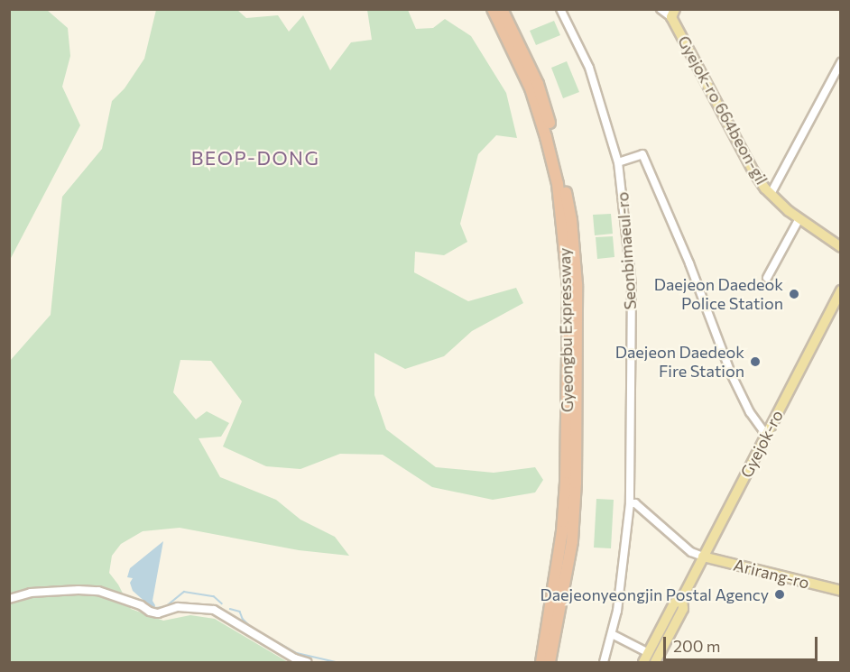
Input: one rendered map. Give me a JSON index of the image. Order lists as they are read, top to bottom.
{
  "streets": {
    "highway": ["Gyeongbu Expressway"],
    "main road": ["Gyejok-ro 664beon-gil", "Gyejok-ro", "Arirang-ro"],
    "street": ["Seonbimaeul-ro"]
  },
  "crossings": [
    ["Gyejok-ro", "Arirang-ro"]
  ],
  "districts": ["BEOP-DONG"],
  "places": ["Daejeon Daedeok Police Station", "Daejeon Daedeok Fire Station", "Daejeonyeongjin Postal Agency"],
  "scale_bar": "200 m"
}
